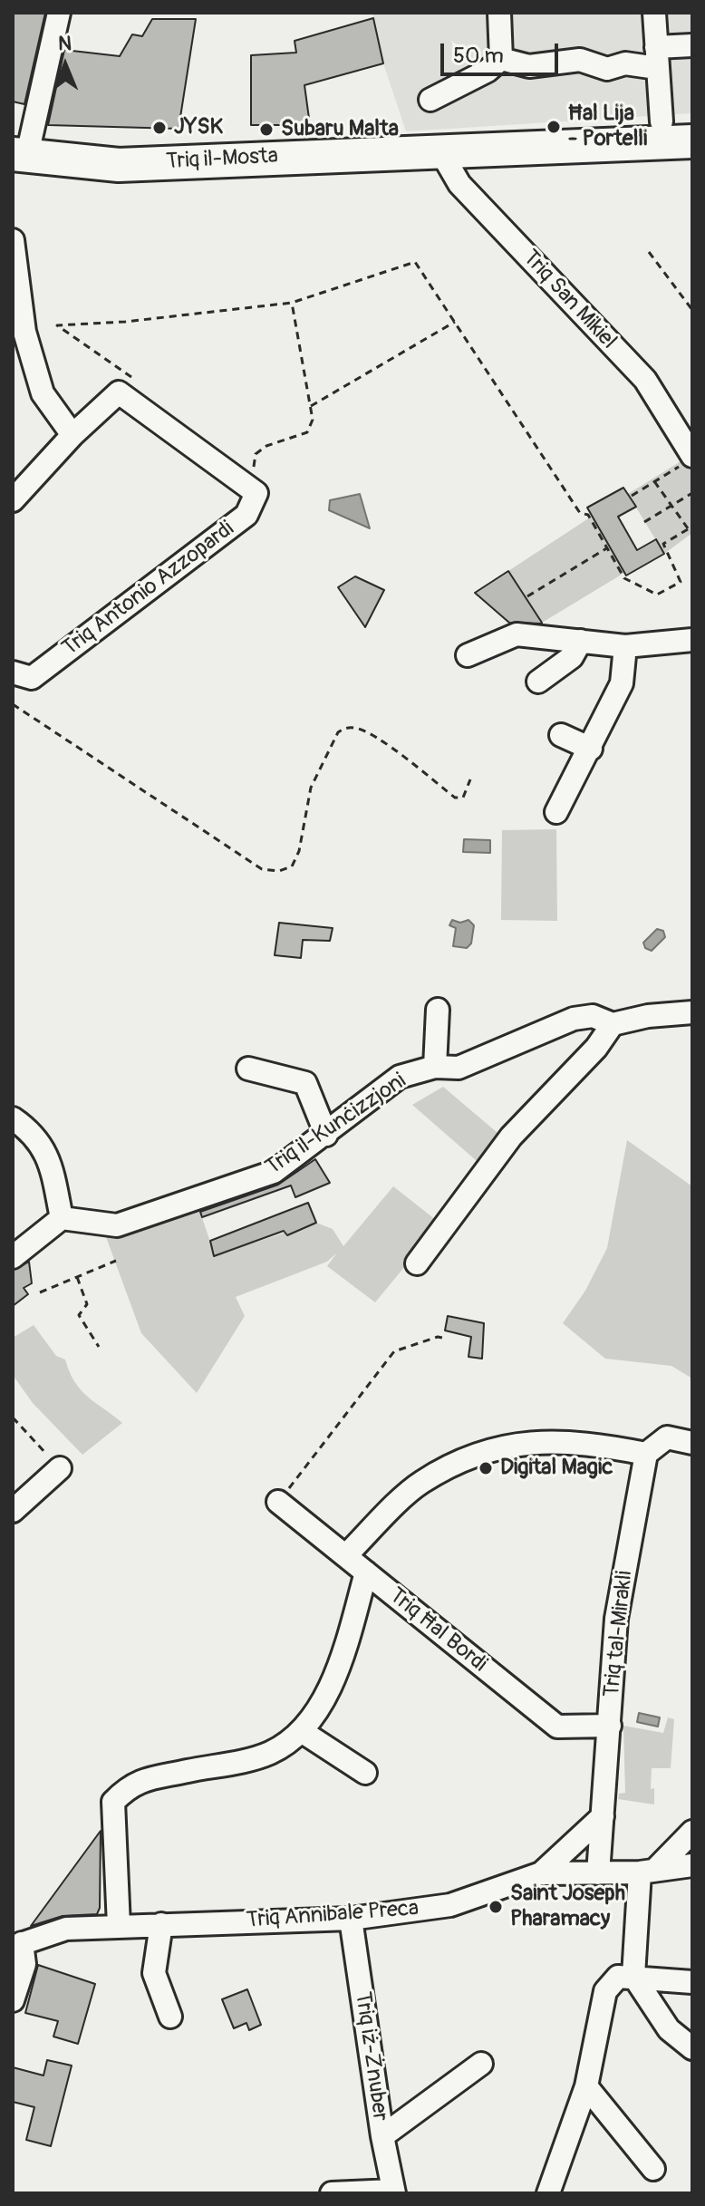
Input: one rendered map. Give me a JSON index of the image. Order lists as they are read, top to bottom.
{
  "streets": {
    "highway": ["Triq il-Mosta"],
    "street": [
      "Triq San Mikiel",
      "Triq Antonio Azzopardi",
      "Triq il-Kunċizzjoni",
      "Triq Ħal Bordi",
      "Triq tal-Mirakli",
      "Triq Annibale Preca",
      "Triq iż-Żnuber"
    ]
  },
  "crossings": [
    ["Triq il-Mosta", "Triq San Mikiel"],
    ["Triq Ħal Bordi", "Triq tal-Mirakli"],
    ["Triq tal-Mirakli", "Triq Annibale Preca"],
    ["Triq Annibale Preca", "Triq iż-Żnuber"]
  ],
  "places": [
    "Ħal Lija - Portelli",
    "JYSK",
    "Subaru Malta",
    "Digital Magic",
    "Saint Joseph Pharamacy"
  ],
  "scale_bar": "50 m",
  "north": "top"
}
